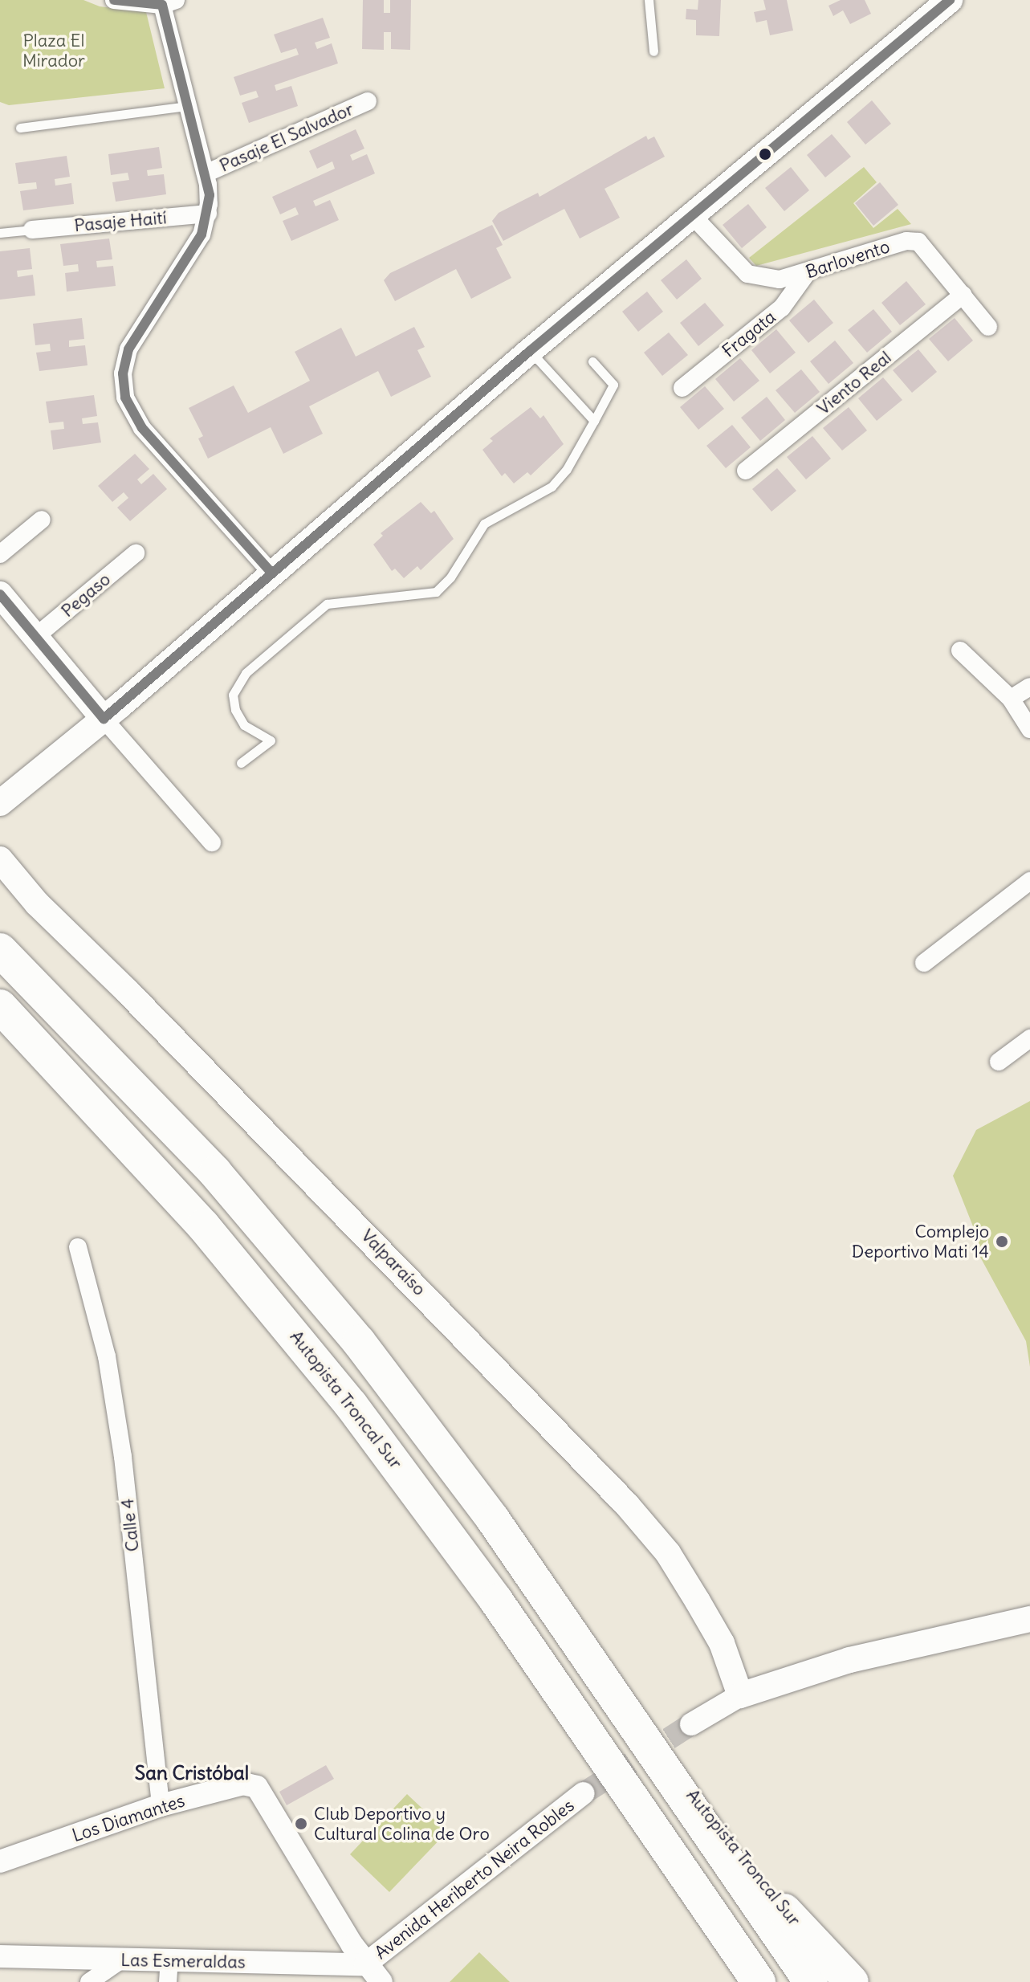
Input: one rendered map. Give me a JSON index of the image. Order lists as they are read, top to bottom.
{
  "streets": {
    "highway": ["Autopista Troncal Sur"],
    "main road": ["Valparaíso"],
    "street": [
      "Pasaje El Salvador",
      "Pasaje Haití",
      "Barlovento",
      "Fragata",
      "Viento Real",
      "Pegaso",
      "Calle 4",
      "Los Diamantes",
      "Avenida Heriberto Neira Robles",
      "Las Esmeraldas"
    ]
  },
  "crossings": [
    ["Barlovento", "Fragata"],
    ["Barlovento", "Viento Real"],
    ["Calle 4", "Los Diamantes"],
    ["Los Diamantes", "Avenida Heriberto Neira Robles"],
    ["Los Diamantes", "Las Esmeraldas"],
    ["Avenida Heriberto Neira Robles", "Las Esmeraldas"]
  ],
  "districts": ["San Cristóbal"],
  "parks": ["Plaza El Mirador"],
  "places": ["Complejo Deportivo Mati 14", "Club Deportivo y Cultural Colina de Oro"]
}
